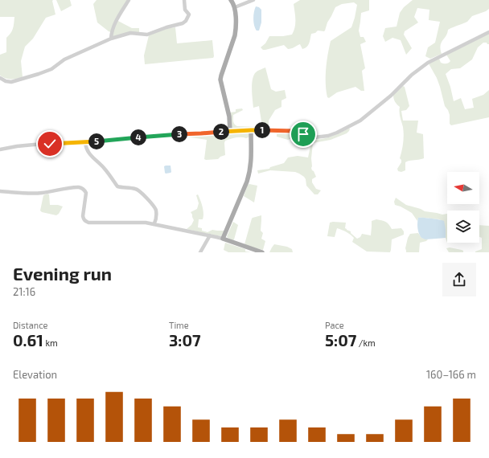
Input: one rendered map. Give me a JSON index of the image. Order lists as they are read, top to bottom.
{
  "north": "left",
  "page": {
    "pins": [
      "1",
      "2",
      "3",
      "4",
      "5"
    ],
    "heading": ["Evening run", "21:16"],
    "stats": [
      ["Distance", "0.61 km"],
      ["Time", "3:07"],
      ["Pace", "5:07 /km"]
    ],
    "chart": ["Elevation", "160–166 m"]
  }
}
